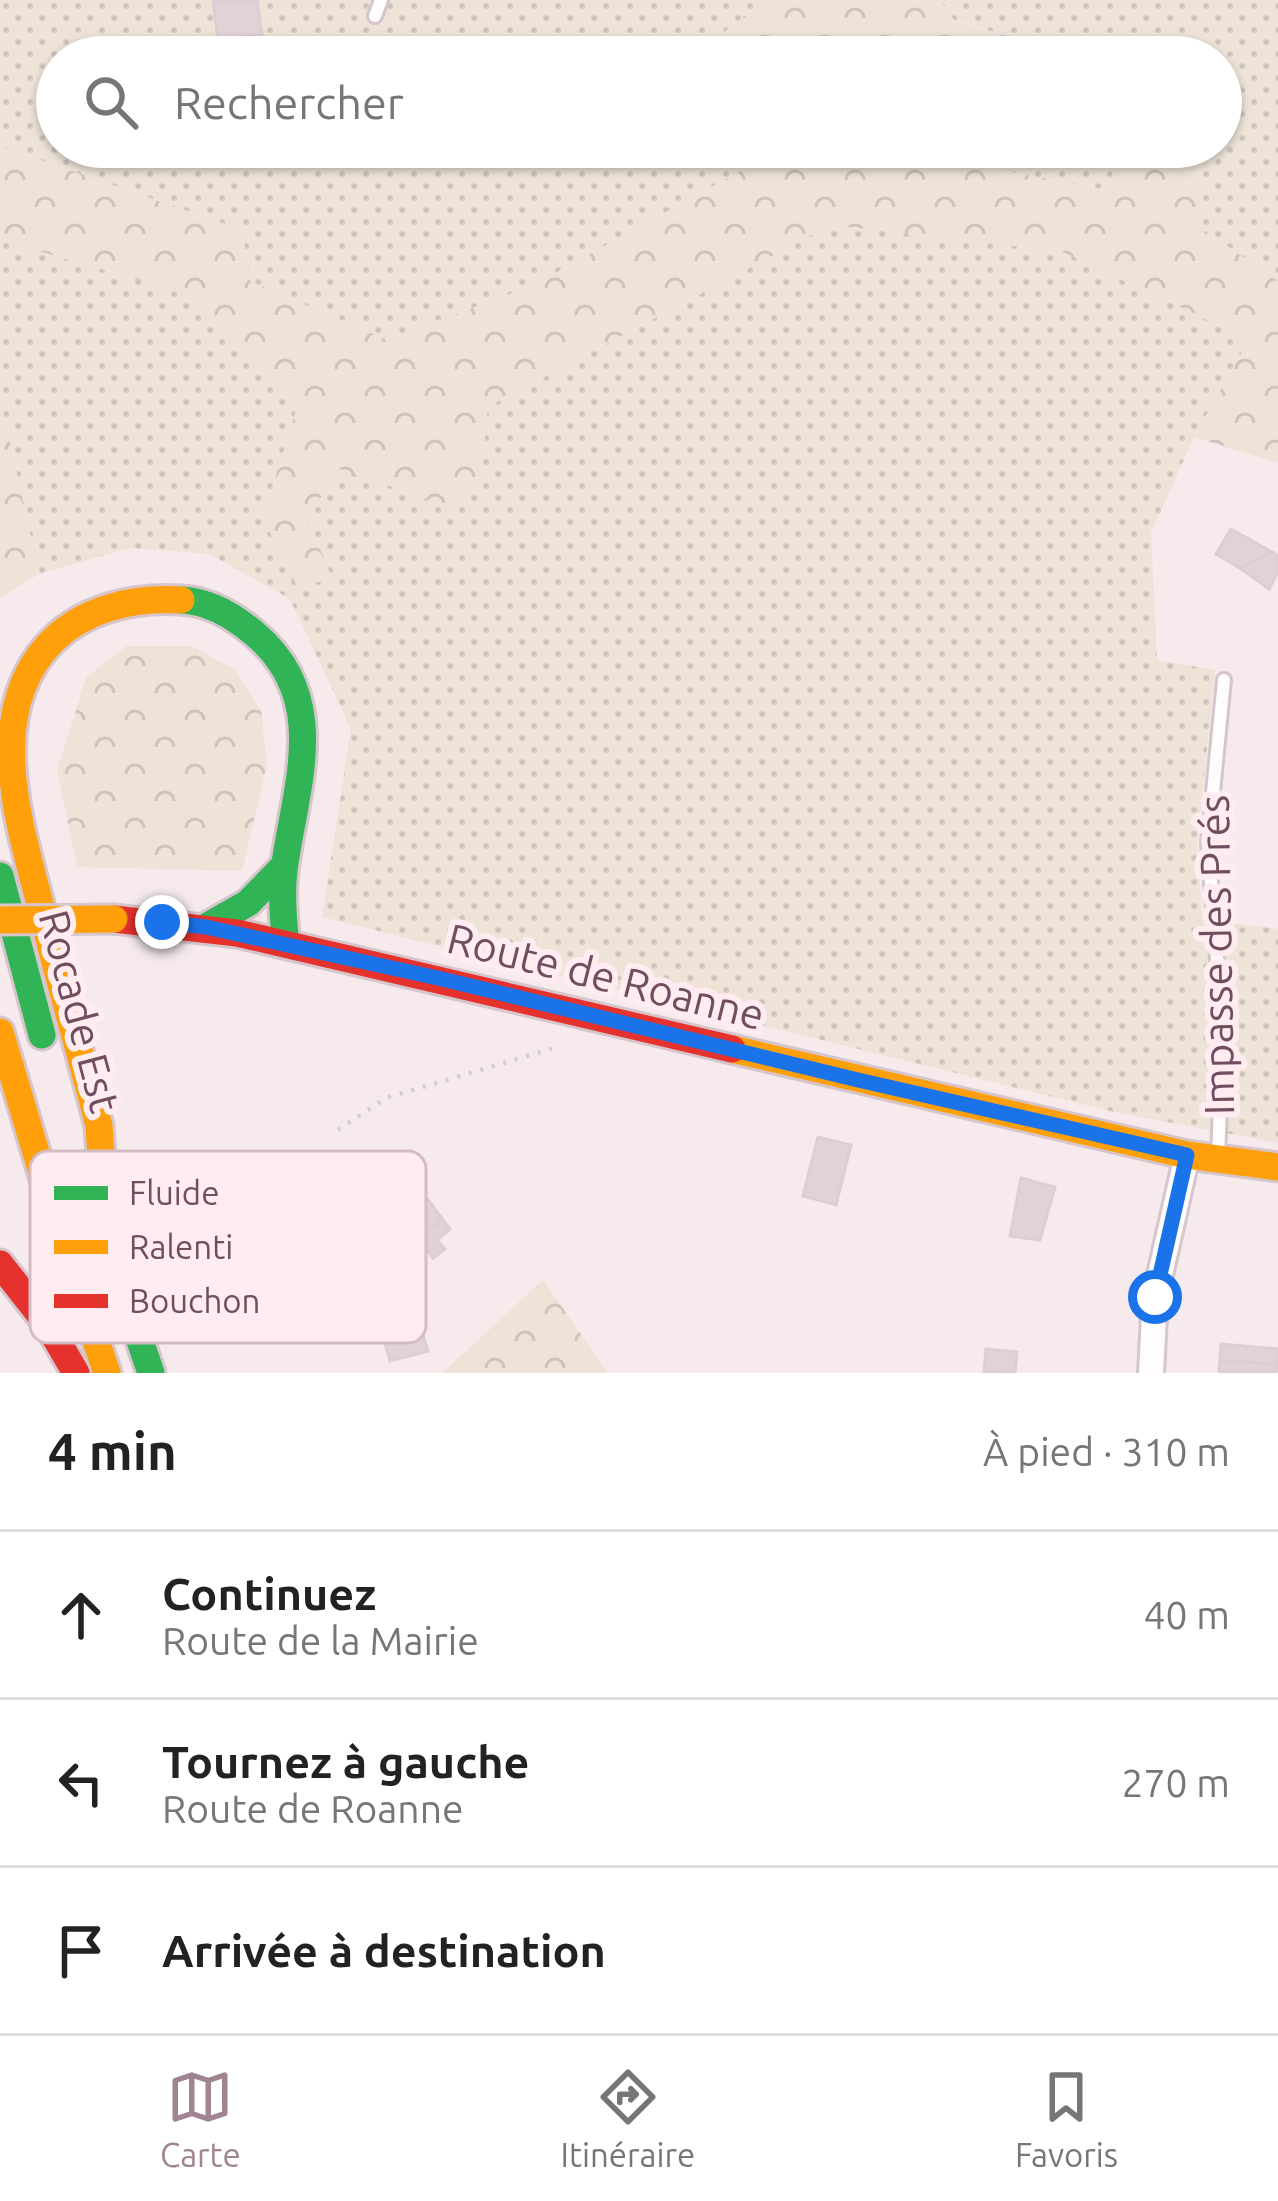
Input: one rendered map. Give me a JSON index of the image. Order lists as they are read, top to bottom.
{
  "streets": {
    "main road": ["Route de Roanne", "Rocade Est"],
    "lane": ["Impasse des Prés"]
  },
  "crossings": [
    ["Impasse des Prés", "Route de Roanne"]
  ],
  "legend": ["Fluide", "Ralenti", "Bouchon"],
  "page": {
    "search": "Rechercher",
    "heading": ["4 min", "À pied · 310 m"],
    "list": [
      ["Continuez", "Route de la Mairie", "40 m"],
      ["Tournez à gauche", "Route de Roanne", "270 m"],
      "Arrivée à destination"
    ],
    "nav": ["Carte", "Itinéraire", "Favoris"]
  }
}
